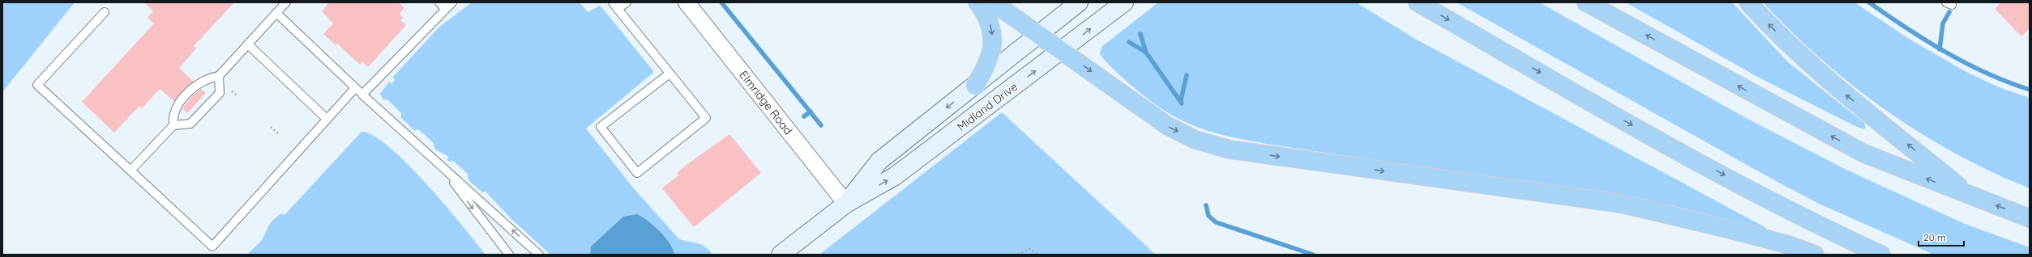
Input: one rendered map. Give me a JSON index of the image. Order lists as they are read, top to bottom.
{
  "streets": {
    "main road": ["Midland Drive"],
    "street": ["Elmridge Road"]
  },
  "crossings": [
    ["Elmridge Road", "Midland Drive"]
  ],
  "scale_bar": "20 m"
}
